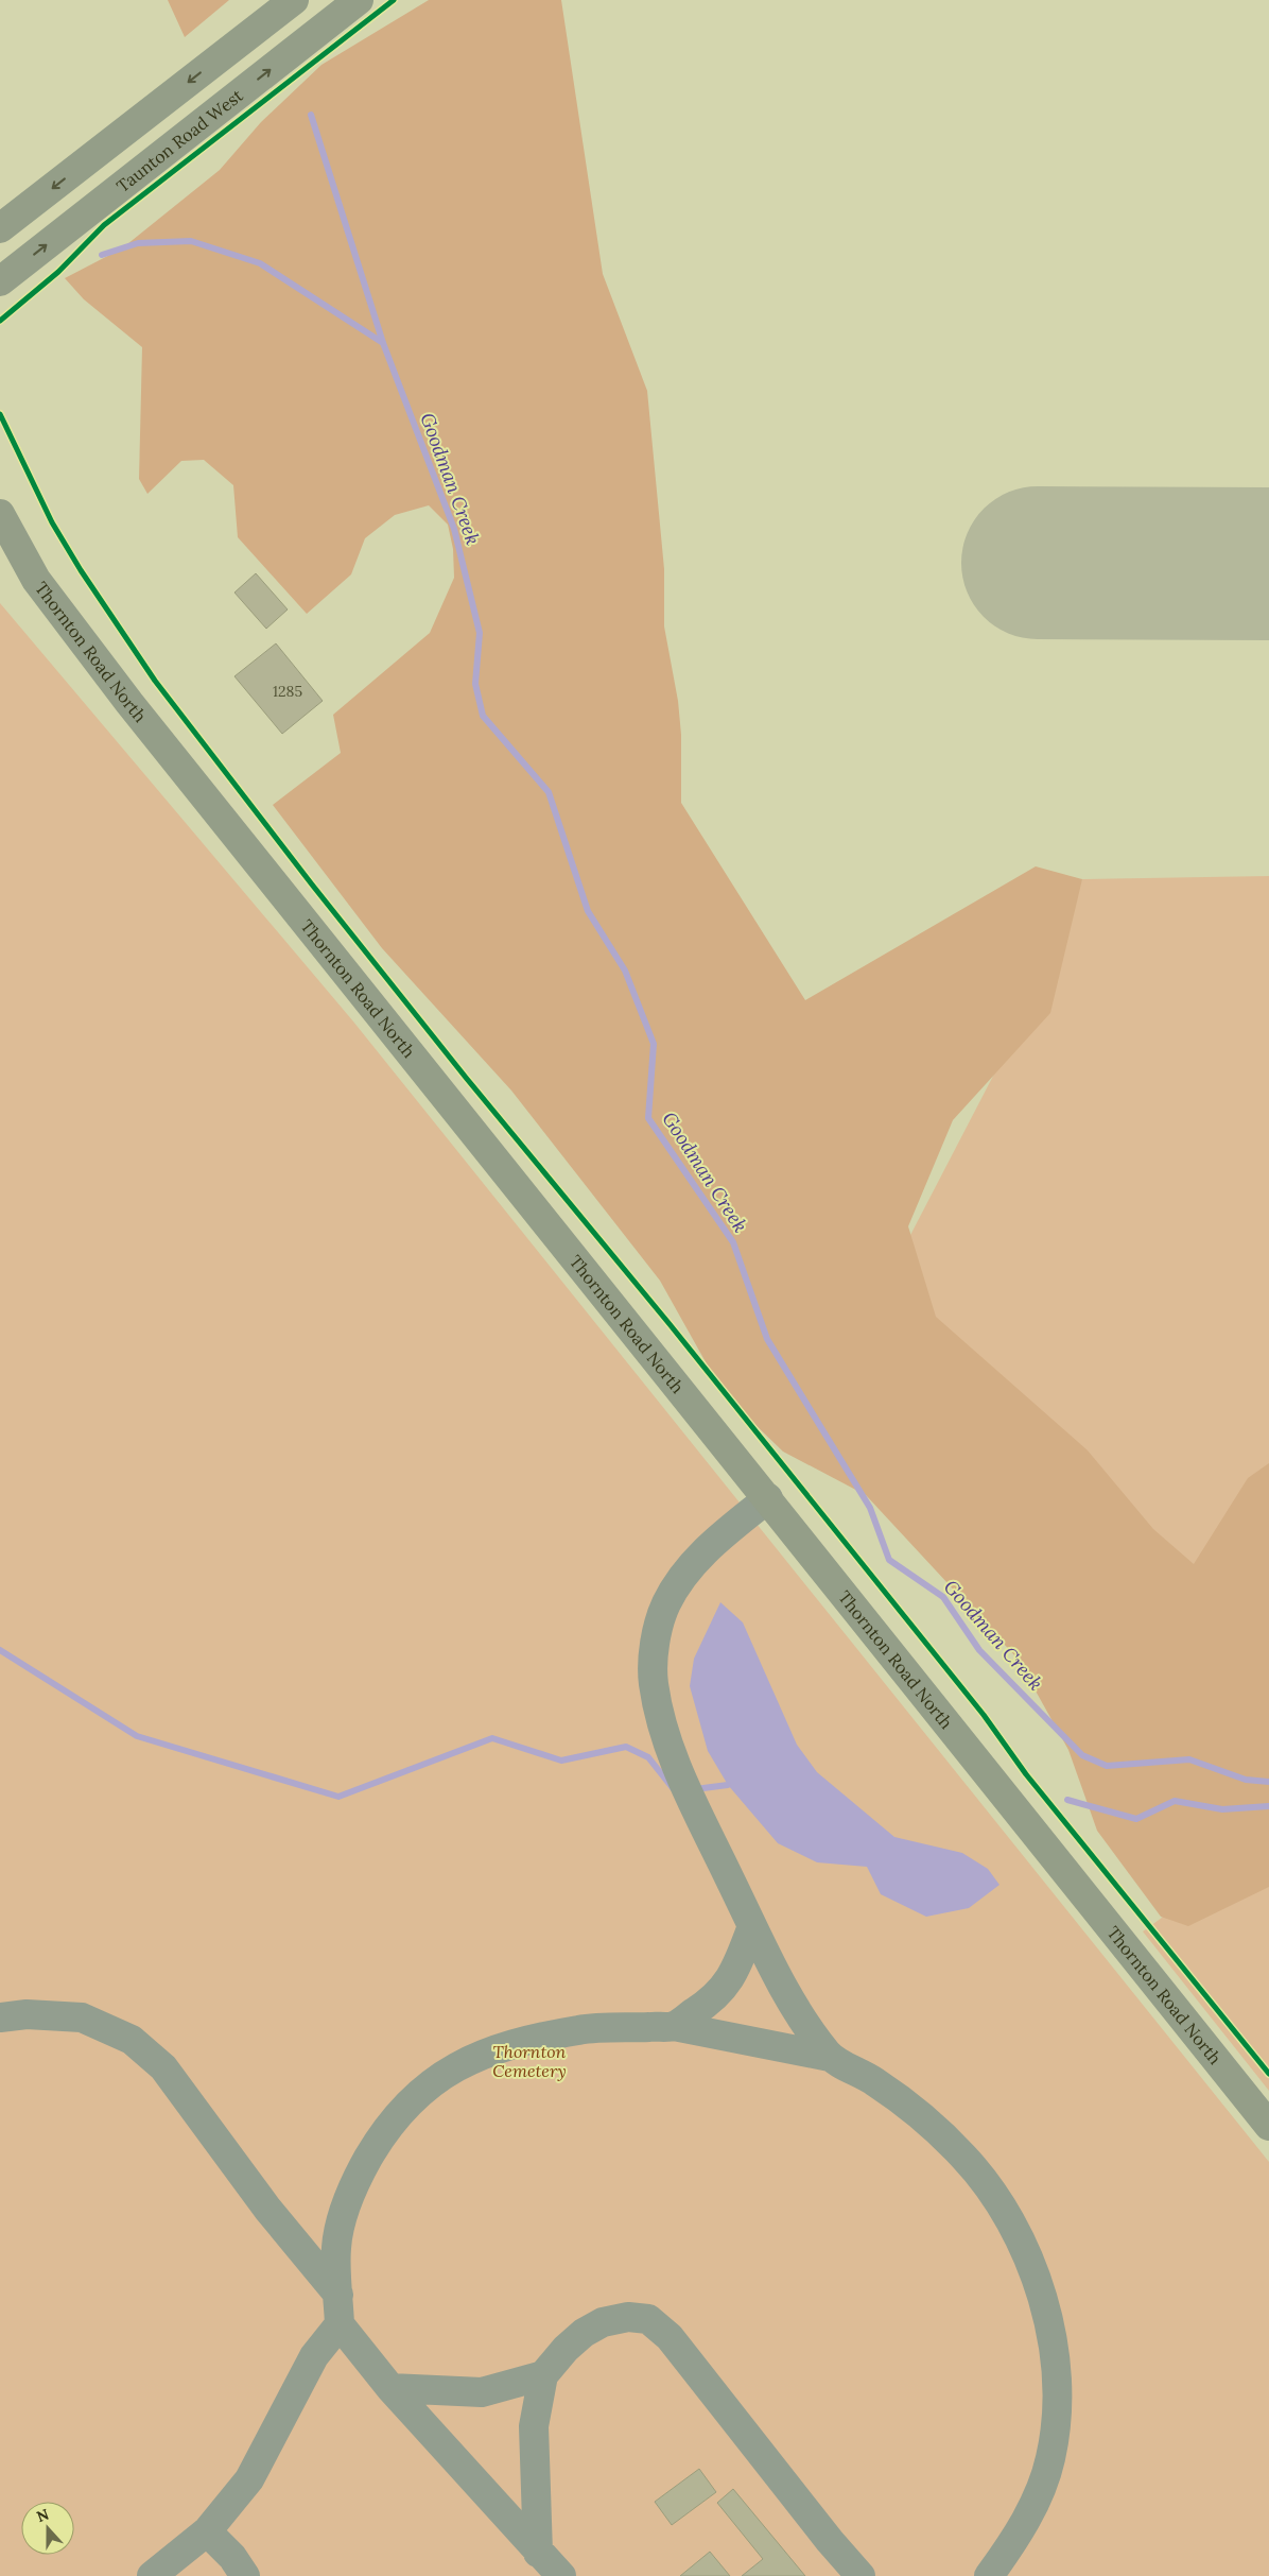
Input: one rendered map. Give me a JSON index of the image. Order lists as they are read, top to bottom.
{
  "streets": {
    "main road": ["Taunton Road West", "Thornton Road North"]
  },
  "water": ["Goodman Creek"],
  "parks": ["Thornton Cemetery"],
  "house_numbers": ["1285"],
  "north": "top"
}
